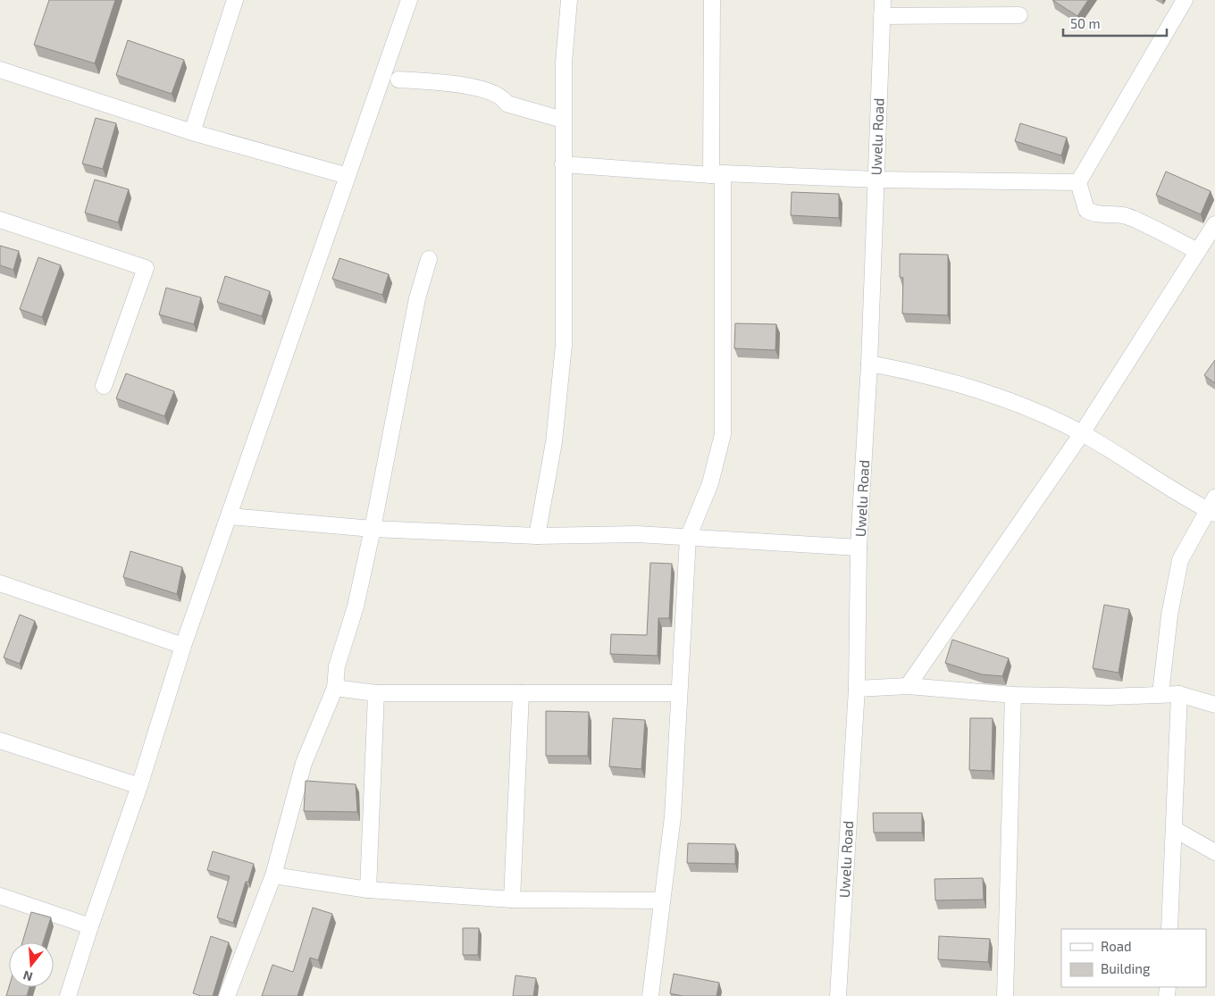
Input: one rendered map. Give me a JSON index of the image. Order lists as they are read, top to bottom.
{
  "streets": {
    "street": ["Uwelu Road"]
  },
  "legend": ["Road", "Building"],
  "scale_bar": "50 m",
  "north": "bottom"
}
